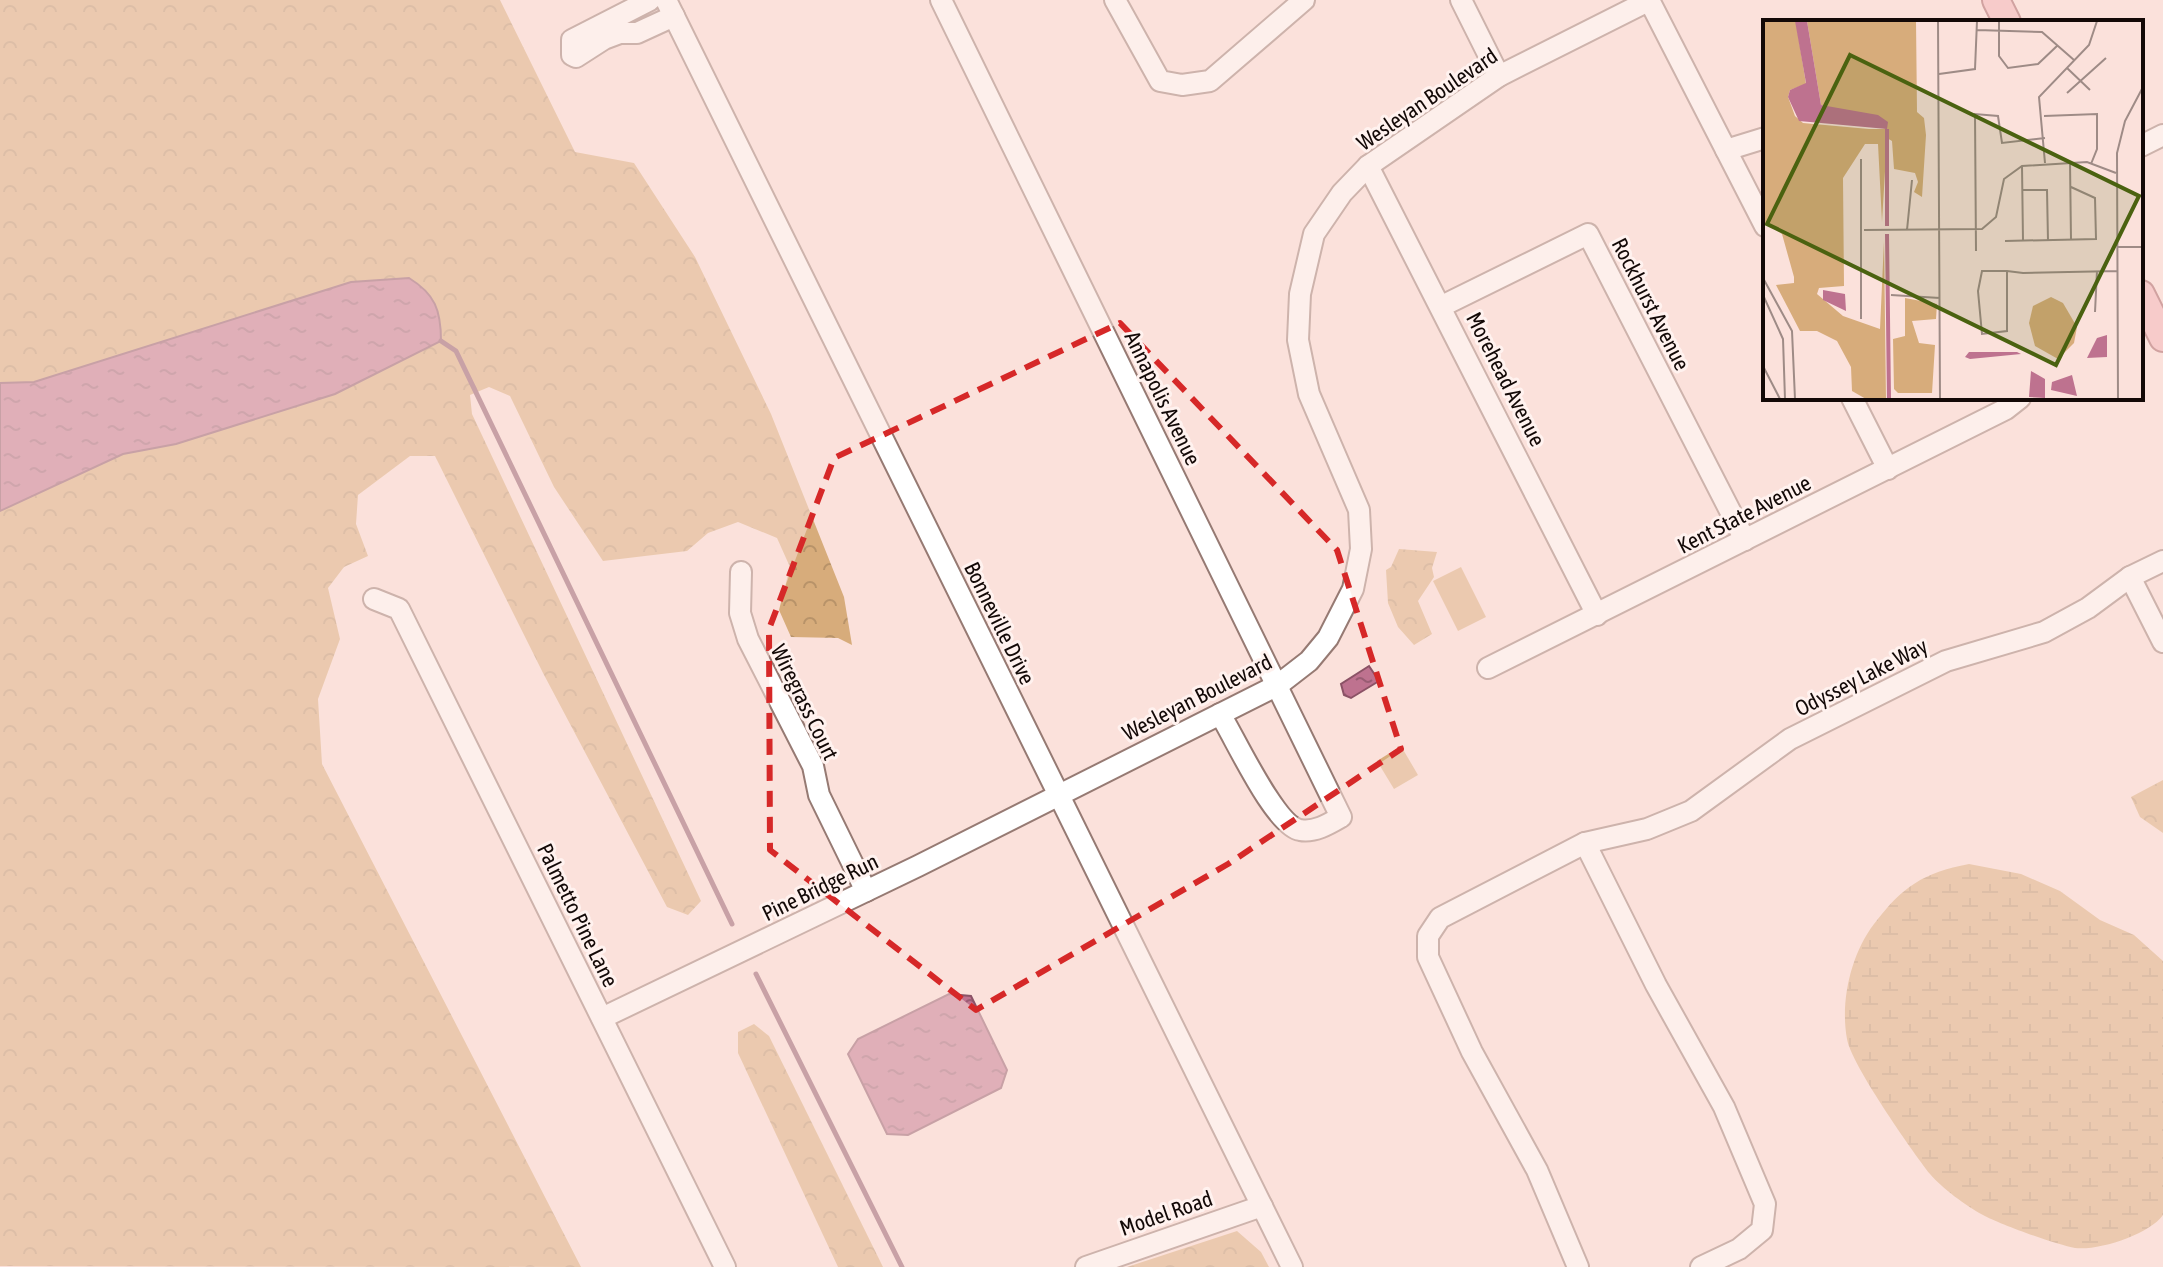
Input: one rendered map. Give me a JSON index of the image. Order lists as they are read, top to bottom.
{
  "streets": {
    "street": [
      "Wesleyan Boulevard",
      "Rockhurst Avenue",
      "Morehead Avenue",
      "Annapolis Avenue",
      "Kent State Avenue",
      "Bonneville Drive",
      "Odyssey Lake Way",
      "Wiregrass Court",
      "Pine Bridge Run",
      "Palmetto Pine Lane",
      "Model Road"
    ]
  },
  "crossings": [
    ["Wesleyan Boulevard", "Morehead Avenue"],
    ["Wesleyan Boulevard", "Annapolis Avenue"],
    ["Wesleyan Boulevard", "Bonneville Drive"],
    ["Wesleyan Boulevard", "Pine Bridge Run"],
    ["Rockhurst Avenue", "Morehead Avenue"],
    ["Rockhurst Avenue", "Kent State Avenue"],
    ["Morehead Avenue", "Kent State Avenue"],
    ["Bonneville Drive", "Pine Bridge Run"],
    ["Bonneville Drive", "Model Road"],
    ["Wiregrass Court", "Pine Bridge Run"],
    ["Pine Bridge Run", "Palmetto Pine Lane"]
  ]
}
